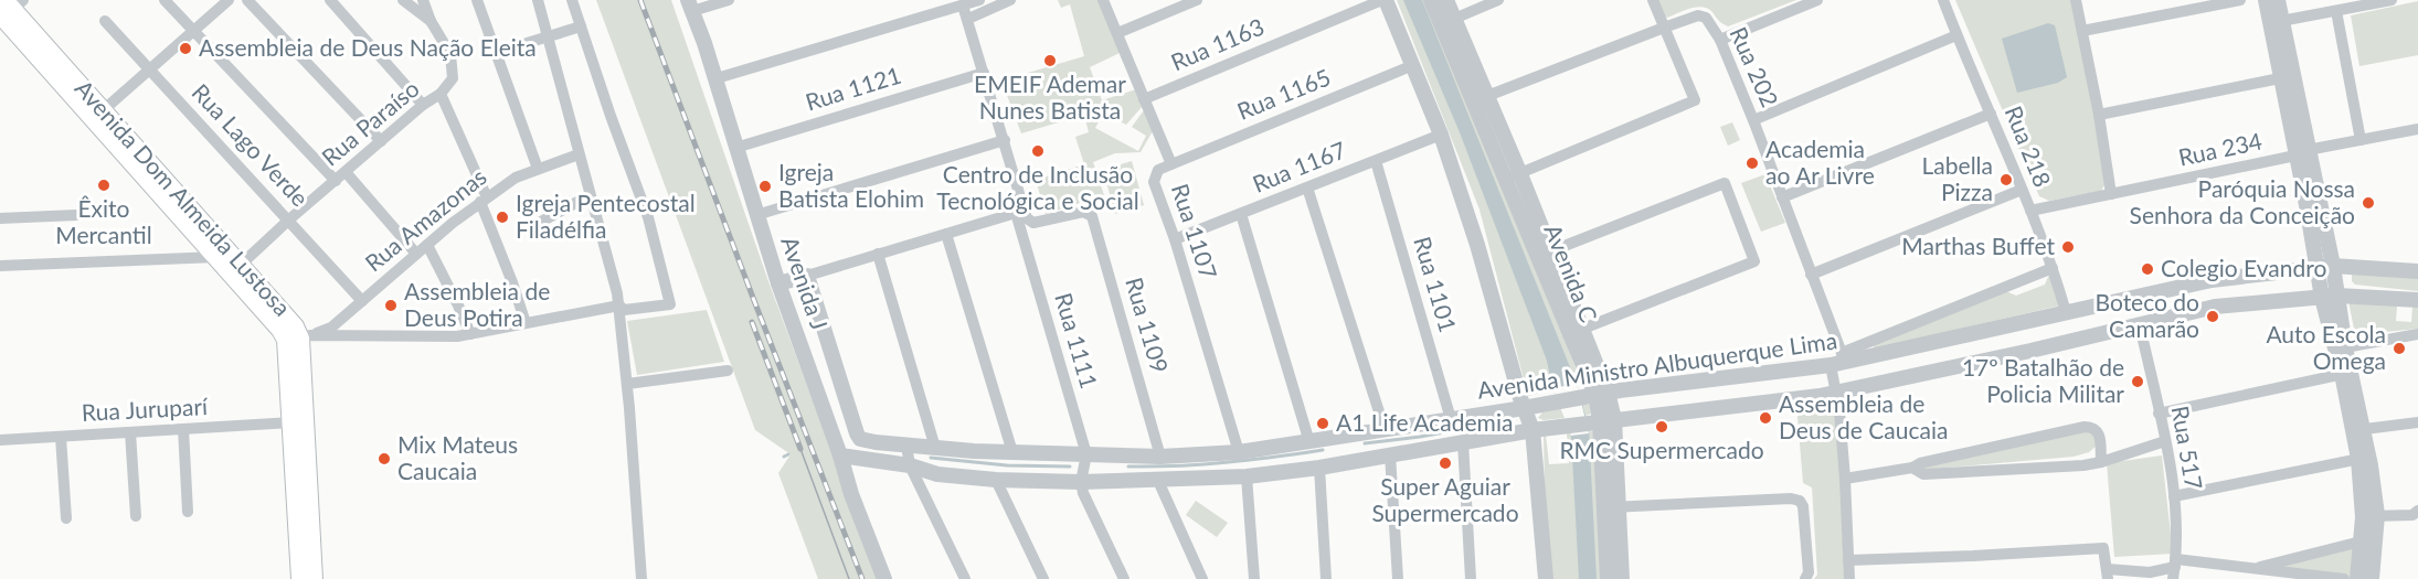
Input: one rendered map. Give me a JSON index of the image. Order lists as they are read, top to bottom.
{
  "streets": {
    "main road": ["Avenida Dom Almeida Lustosa"],
    "street": [
      "Rua 1163",
      "Rua 202",
      "Rua 1121",
      "Rua 1165",
      "Rua Paraíso",
      "Rua Lago Verde",
      "Rua 218",
      "Rua 234",
      "Rua 1167",
      "Rua Amazonas",
      "Rua 1107",
      "Avenida C",
      "Avenida J",
      "Rua 1101",
      "Rua 1109",
      "Rua 1111",
      "Avenida Ministro Albuquerque Lima",
      "Rua Juruparí",
      "Rua 517"
    ]
  },
  "crossings": [
    ["Rua 1163", "Rua 1107"],
    ["Rua 202", "Avenida Ministro Albuquerque Lima"],
    ["Rua 1121", "Avenida J"],
    ["Rua 1121", "Rua 1111"],
    ["Rua 1165", "Rua 1107"],
    ["Rua Paraíso", "Rua Lago Verde"],
    ["Rua Paraíso", "Avenida Dom Almeida Lustosa"],
    ["Rua Lago Verde", "Rua Amazonas"],
    ["Rua 218", "Rua 234"],
    ["Rua 218", "Avenida Ministro Albuquerque Lima"],
    ["Rua 1167", "Rua 1107"],
    ["Rua 1167", "Rua 1101"],
    ["Avenida Dom Almeida Lustosa", "Rua Amazonas"],
    ["Avenida Dom Almeida Lustosa", "Rua Juruparí"],
    ["Rua 1107", "Avenida Ministro Albuquerque Lima"],
    ["Avenida C", "Avenida Ministro Albuquerque Lima"],
    ["Avenida J", "Avenida Ministro Albuquerque Lima"],
    ["Rua 1101", "Avenida Ministro Albuquerque Lima"],
    ["Rua 1109", "Rua 1111"],
    ["Rua 1109", "Avenida Ministro Albuquerque Lima"],
    ["Rua 1111", "Avenida Ministro Albuquerque Lima"],
    ["Avenida Ministro Albuquerque Lima", "Rua 517"]
  ],
  "places": [
    "Assembleia de Deus Nação Eleita",
    "EMEIF Ademar Nunes Batista",
    "Centro de Inclusão Tecnológica e Social",
    "Academia ao Ar Livre",
    "Labella Pizza",
    "Êxito Mercantil",
    "Igreja Batista Elohim",
    "Paróquia Nossa Senhora da Conceição",
    "Igreja Pentecostal Filadélfia",
    "Marthas Buffet",
    "Colegio Evandro",
    "Assembleia de Deus Potira",
    "Boteco do Camarão",
    "Auto Escola Omega",
    "17º Batalhão de Policia Militar",
    "Assembleia de Deus de Caucaia",
    "A1 Life Academia",
    "RMC Supermercado",
    "Mix Mateus Caucaia",
    "Super Aguiar Supermercado"
  ]
}
